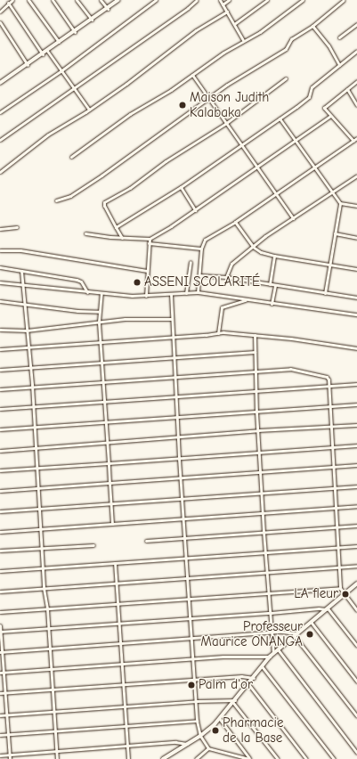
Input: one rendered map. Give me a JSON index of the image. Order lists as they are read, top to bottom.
{
  "places": [
    "Maison Judith Kalabaka",
    "ASSENI SCOLARITÉ",
    "LA fleur",
    "Professeur Maurice ONANGA",
    "Palm d'or",
    "Pharmacie de la Base"
  ]
}
